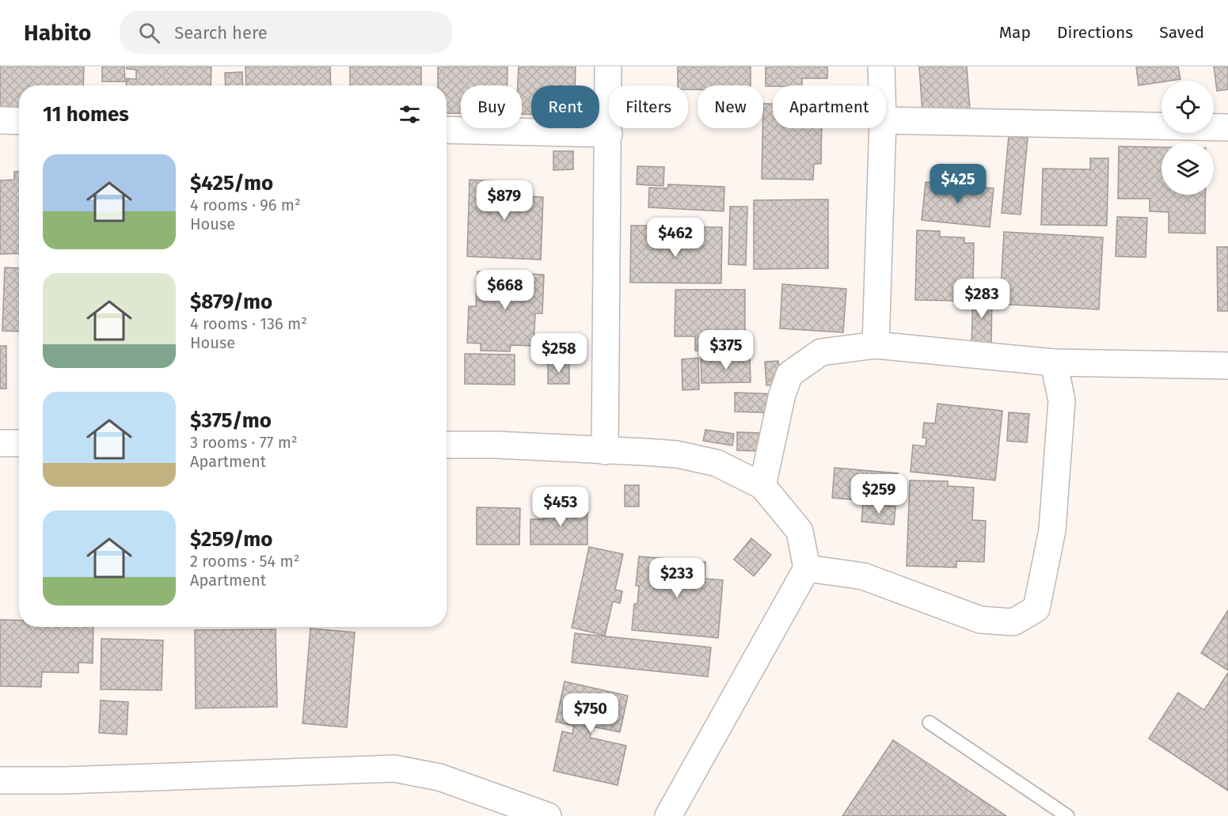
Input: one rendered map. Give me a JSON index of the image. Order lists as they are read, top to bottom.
{
  "page": {
    "header": "Habito",
    "search": "Search here",
    "nav": ["Map", "Directions", "Saved"],
    "chip": [
      "Buy",
      "Rent",
      "Filters",
      "New",
      "Apartment"
    ],
    "heading": "11 homes",
    "list": [
      {
        "name": "$425/mo",
        "note": "4 rooms · 96 m² · House"
      },
      {
        "name": "$879/mo",
        "note": "4 rooms · 136 m² · House"
      },
      {
        "name": "$375/mo",
        "note": "3 rooms · 77 m² · Apartment"
      },
      {
        "name": "$259/mo",
        "note": "2 rooms · 54 m² · Apartment"
      }
    ],
    "price": [
      "$425",
      "$879",
      "$462",
      "$668",
      "$283",
      "$375",
      "$258",
      "$259",
      "$453",
      "$233",
      "$750"
    ]
  }
}
